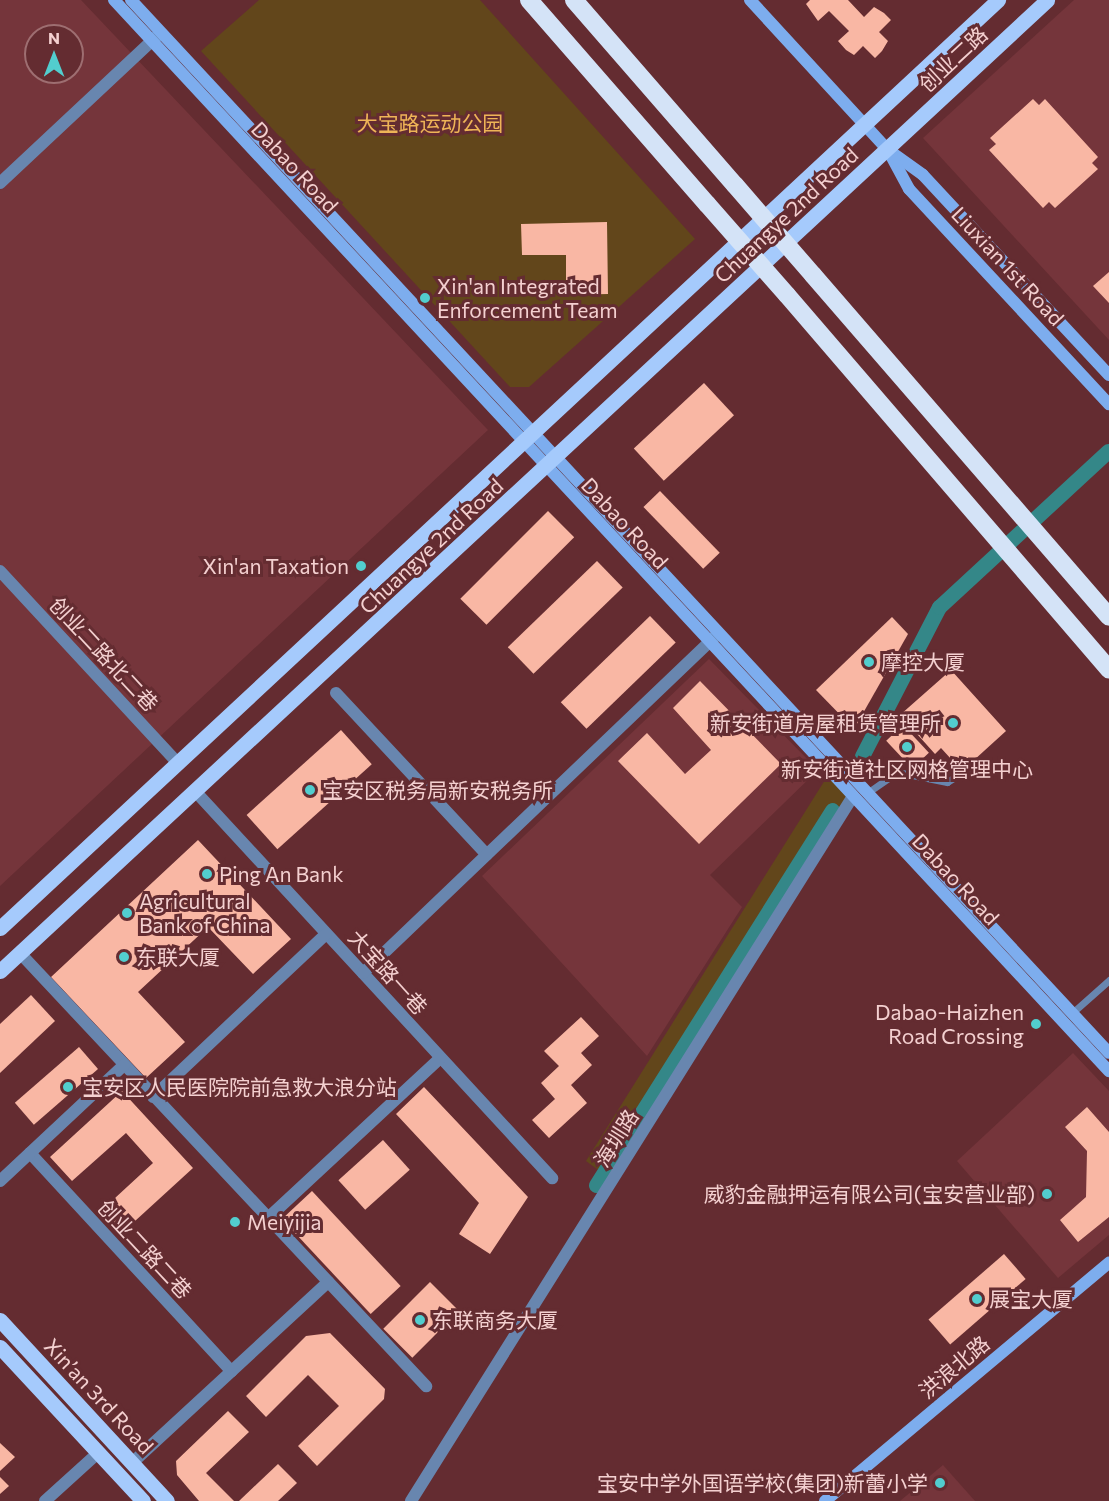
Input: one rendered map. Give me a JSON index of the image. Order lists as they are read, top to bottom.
{
  "streets": {
    "main road": [
      "创业二路",
      "Dabao Road",
      "Chuangye 2nd Road",
      "Liuxian 1st Road",
      "洪浪北路",
      "Xin’an 3rd Road"
    ],
    "street": [
      "创业二路北二巷",
      "大宝路一巷",
      "海圳路",
      "创业二路二巷"
    ]
  },
  "crossings": [
    ["创业二路", "Chuangye 2nd Road"],
    ["创业二路", "Liuxian 1st Road"],
    ["Dabao Road", "Chuangye 2nd Road"],
    ["Dabao Road", "海圳路"],
    ["Chuangye 2nd Road", "Liuxian 1st Road"],
    ["Chuangye 2nd Road", "创业二路北二巷"],
    ["Chuangye 2nd Road", "大宝路一巷"]
  ],
  "parks": ["大宝路运动公园"],
  "places": [
    "Xin'an Integrated Enforcement Team",
    "Xin'an Taxation",
    "摩控大厦",
    "新安街道房屋租赁管理所",
    "新安街道社区网格管理中心",
    "宝安区税务局新安税务所",
    "Ping An Bank",
    "Agricultural Bank of China",
    "东联大厦",
    "Dabao-Haizhen Road Crossing",
    "宝安区人民医院院前急救大浪分站",
    "威豹金融押运有限公司(宝安营业部)",
    "Meiyijia",
    "展宝大厦",
    "东联商务大厦",
    "宝安中学外国语学校(集团)新蕾小学"
  ],
  "north": "top"
}
